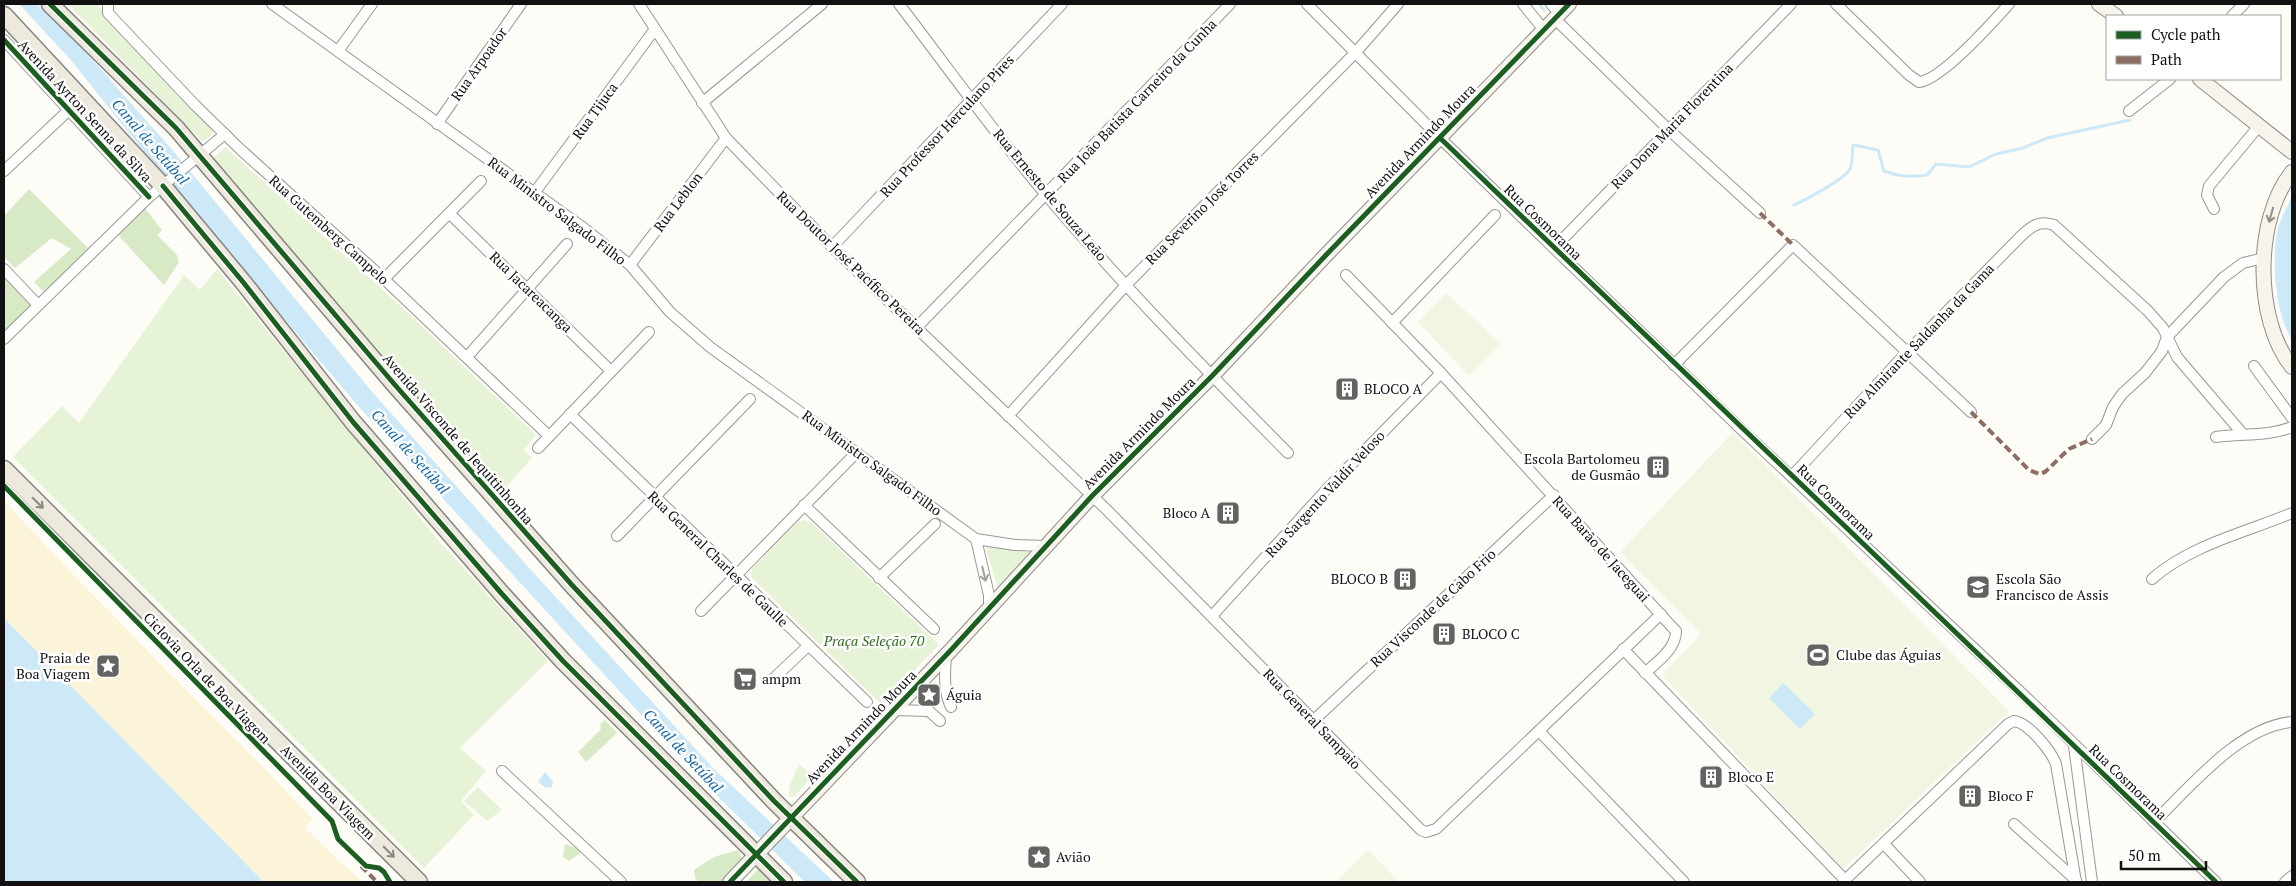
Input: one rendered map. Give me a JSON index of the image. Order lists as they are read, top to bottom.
{
  "streets": {
    "main road": [
      "Avenida Ayrton Senna da Silva",
      "Avenida Armindo Moura",
      "Avenida Visconde de Jequitinhonha",
      "Avenida Boa Viagem"
    ],
    "street": [
      "Rua Arpoador",
      "Rua João Batista Carneiro da Cunha",
      "Rua Tijuca",
      "Rua Professor Herculano Pires",
      "Rua Dona Maria Florentina",
      "Rua Ernesto de Souza Leão",
      "Rua Leblon",
      "Rua Severino José Torres",
      "Rua Ministro Salgado Filho",
      "Rua Cosmorama",
      "Rua Gutemberg Campelo",
      "Rua Doutor José Pacífico Pereira",
      "Rua Jacareacanga",
      "Rua Almirante Saldanha da Gama",
      "Rua Sargento Valdir Veloso",
      "Rua Barão de Jaceguai",
      "Rua General Charles de Gaulle",
      "Rua Visconde de Cabo Frio",
      "Rua General Sampaio"
    ],
    "cycle path": ["Ciclovia Orla de Boa Viagem"]
  },
  "crossings": [
    ["Rua Arpoador", "Rua Ministro Salgado Filho"],
    ["Rua João Batista Carneiro da Cunha", "Rua Ernesto de Souza Leão"],
    ["Rua João Batista Carneiro da Cunha", "Rua Doutor José Pacífico Pereira"],
    ["Rua Tijuca", "Rua Ministro Salgado Filho"],
    ["Rua Tijuca", "Rua Doutor José Pacífico Pereira"],
    ["Rua Professor Herculano Pires", "Rua Ernesto de Souza Leão"],
    ["Rua Professor Herculano Pires", "Rua Doutor José Pacífico Pereira"],
    ["Rua Dona Maria Florentina", "Rua Cosmorama"],
    ["Avenida Armindo Moura", "Rua Ernesto de Souza Leão"],
    ["Avenida Armindo Moura", "Rua Ministro Salgado Filho"],
    ["Avenida Armindo Moura", "Rua Cosmorama"],
    ["Avenida Armindo Moura", "Rua Doutor José Pacífico Pereira"],
    ["Avenida Armindo Moura", "Avenida Visconde de Jequitinhonha"],
    ["Avenida Armindo Moura", "Rua General Sampaio"],
    ["Rua Ernesto de Souza Leão", "Rua Severino José Torres"],
    ["Rua Leblon", "Rua Ministro Salgado Filho"],
    ["Rua Leblon", "Rua Doutor José Pacífico Pereira"],
    ["Rua Severino José Torres", "Rua Cosmorama"],
    ["Rua Severino José Torres", "Rua Doutor José Pacífico Pereira"],
    ["Rua Cosmorama", "Rua Almirante Saldanha da Gama"],
    ["Rua Doutor José Pacífico Pereira", "Rua General Sampaio"],
    ["Rua Sargento Valdir Veloso", "Rua Barão de Jaceguai"],
    ["Rua Sargento Valdir Veloso", "Rua General Sampaio"],
    ["Rua Barão de Jaceguai", "Rua Visconde de Cabo Frio"],
    ["Rua Barão de Jaceguai", "Rua General Sampaio"],
    ["Rua Visconde de Cabo Frio", "Rua General Sampaio"]
  ],
  "one_way": ["Avenida Boa Viagem"],
  "water": ["Canal de Setúbal"],
  "parks": ["Praça Seleção 70"],
  "places": {
    "building": [
      "BLOCO A",
      "Escola Bartolomeu de Gusmão",
      "Bloco A",
      "BLOCO B",
      "BLOCO C",
      "Bloco E",
      "Bloco F"
    ],
    "school or university": ["Escola São Francisco de Assis"],
    "sports": ["Clube das Águias"],
    "place": ["Praia de Boa Viagem", "Águia", "Avião"],
    "supermarket": ["ampm"]
  },
  "legend": ["Cycle path", "Path"],
  "scale_bar": "50 m"
}
